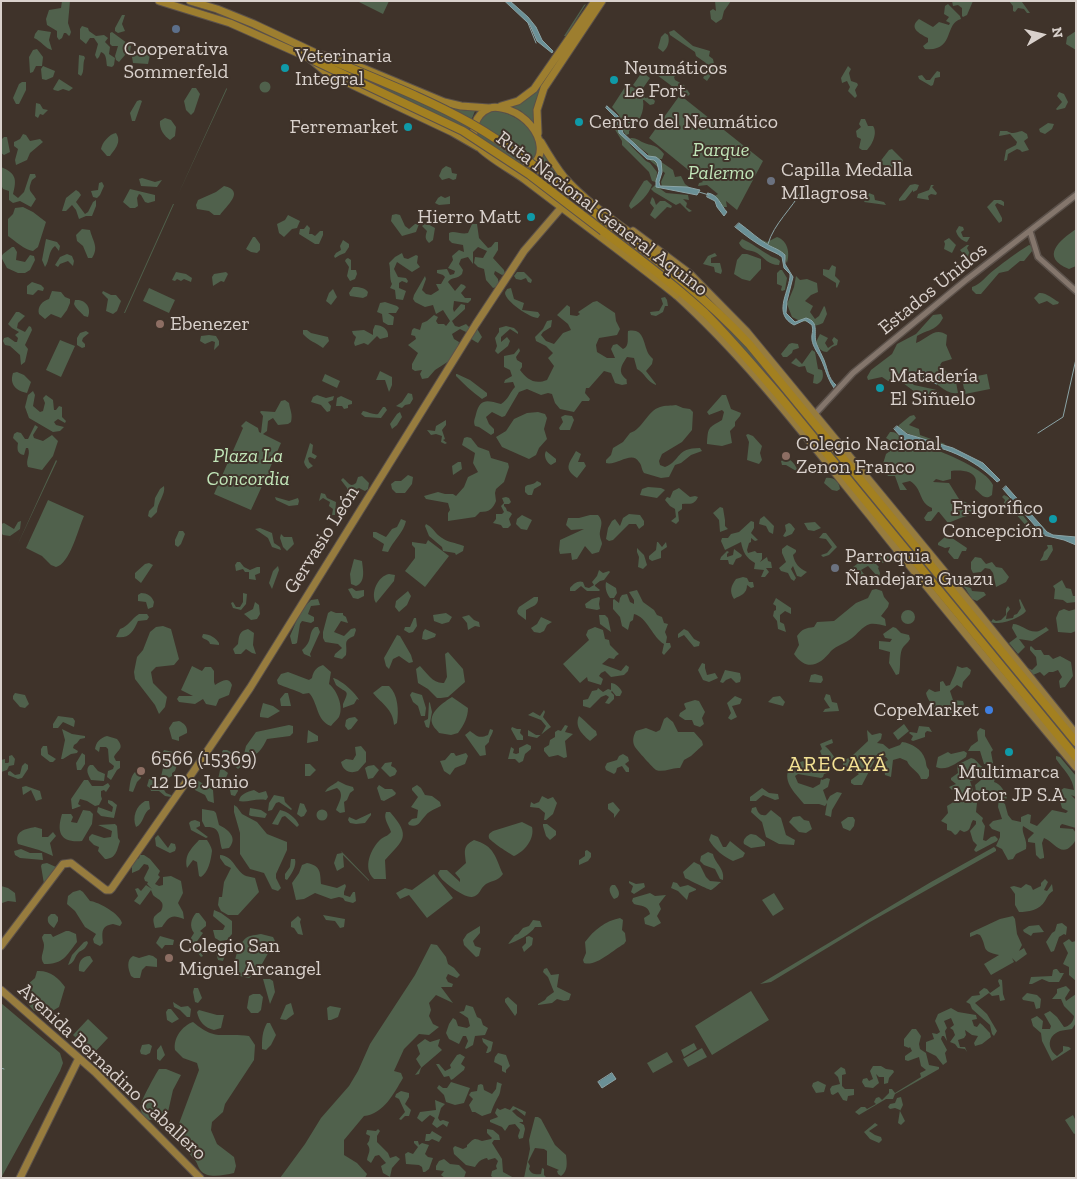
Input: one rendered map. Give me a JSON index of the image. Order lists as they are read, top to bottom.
{
  "streets": {
    "highway": ["Ruta Nacional General Aquino"],
    "main road": ["Gervasio León", "Avenida Bernadino Caballero"],
    "street": ["Estados Unidos"]
  },
  "crossings": [
    ["Ruta Nacional General Aquino", "Gervasio León"]
  ],
  "districts": ["ARECAYÁ"],
  "parks": ["Parque Palermo", "Plaza La Concordia"],
  "places": [
    "Cooperativa Sommerfeld",
    "Veterinaria Integral",
    "Neumáticos Le Fort",
    "Centro del Neumático",
    "Ferremarket",
    "Capilla Medalla MIlagrosa",
    "Hierro Matt",
    "Ebenezer",
    "Matadería El Siñuelo",
    "Colegio Nacional Zenon Franco",
    "Frigorífico Concepción",
    "Parroquia Ñandejara Guazu",
    "CopeMarket",
    "Multimarca Motor JP S.A",
    "6566 (15369) 12 De Junio",
    "Colegio San Miguel Arcangel"
  ],
  "north": "right"
}
